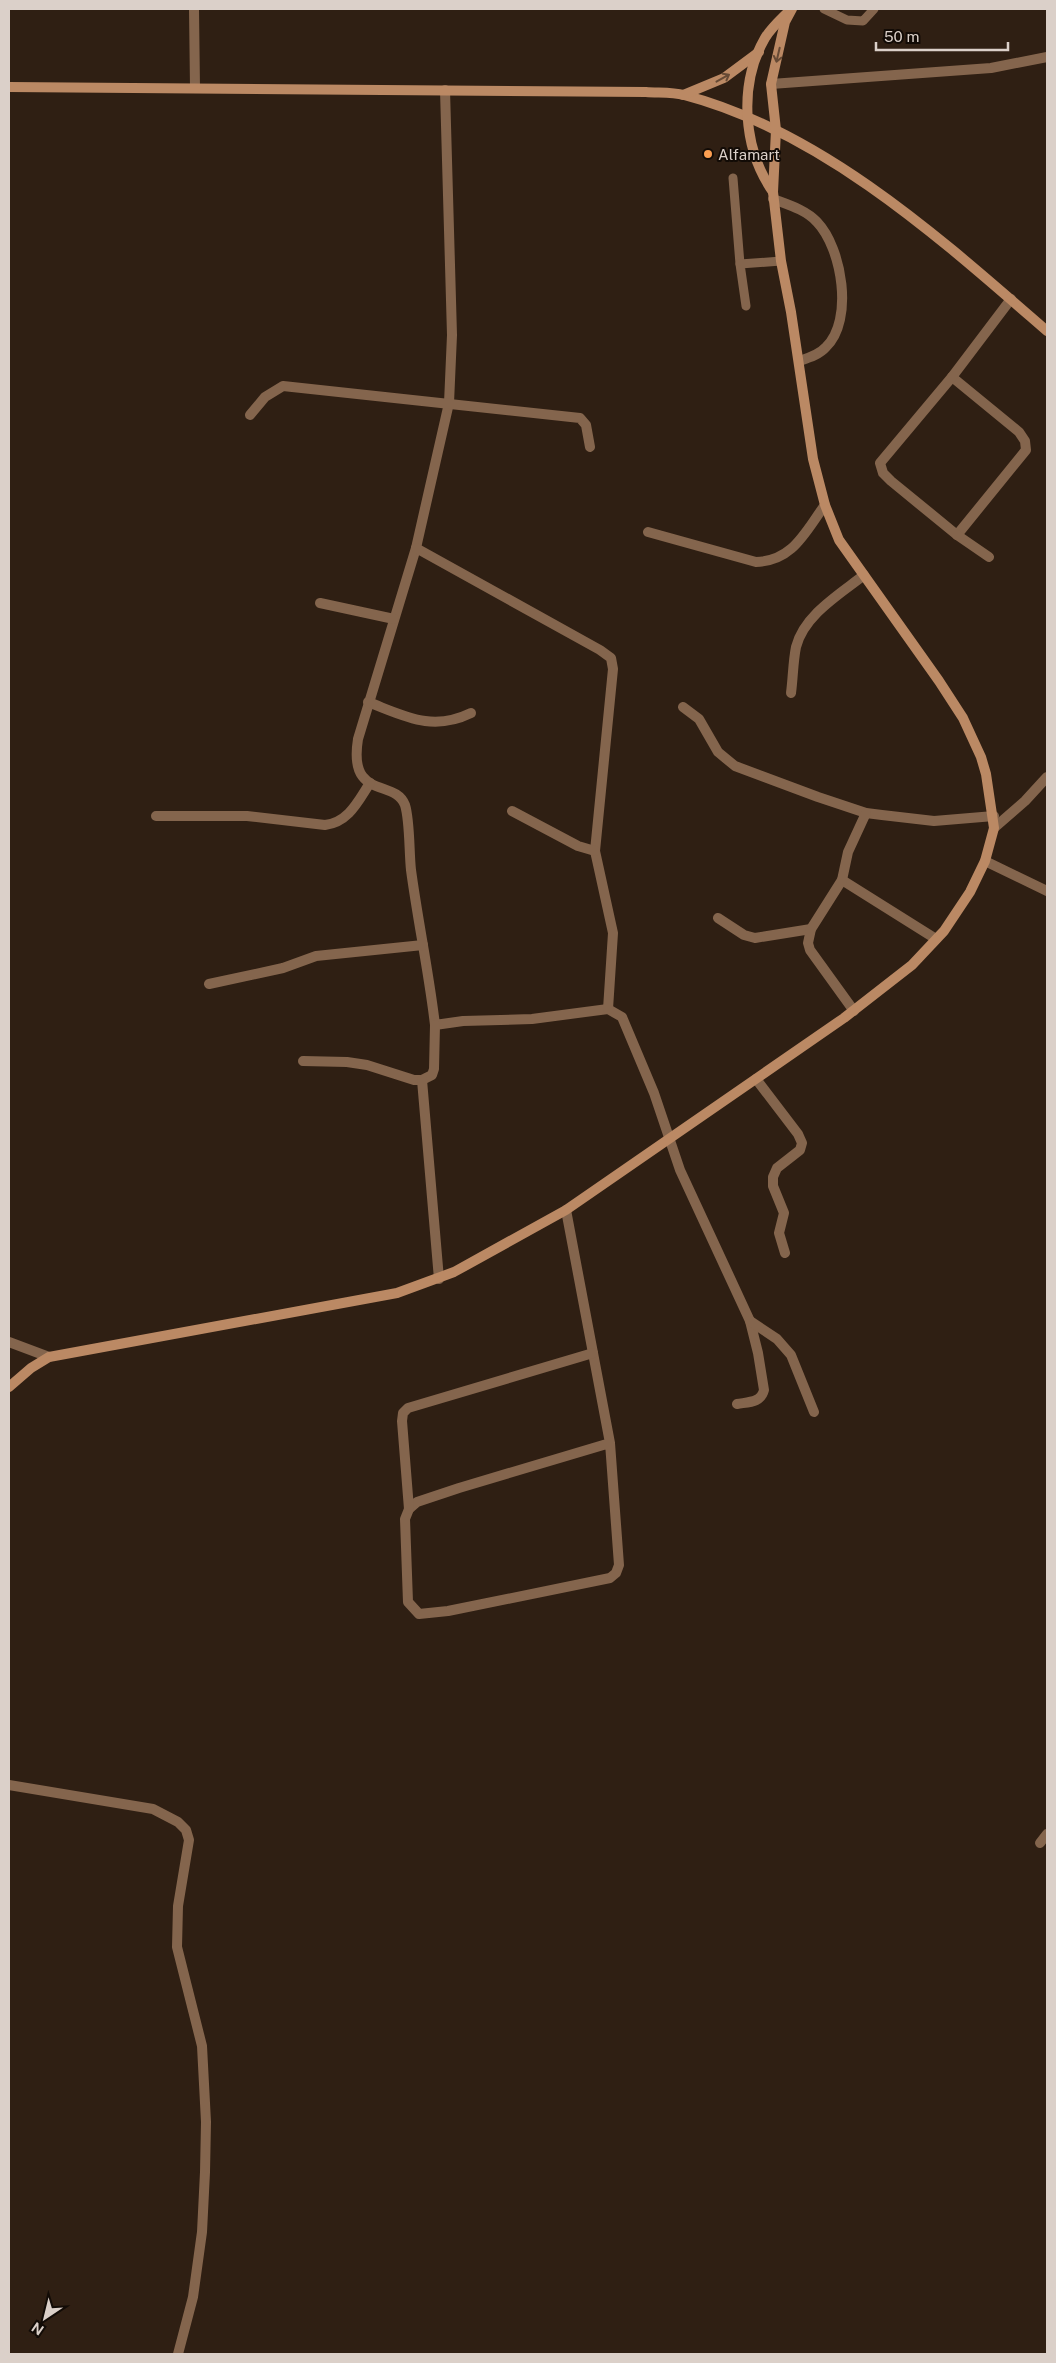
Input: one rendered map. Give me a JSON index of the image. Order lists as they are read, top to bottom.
{
  "places": ["Alfamart"],
  "scale_bar": "50 m",
  "north": "bottom left"
}
